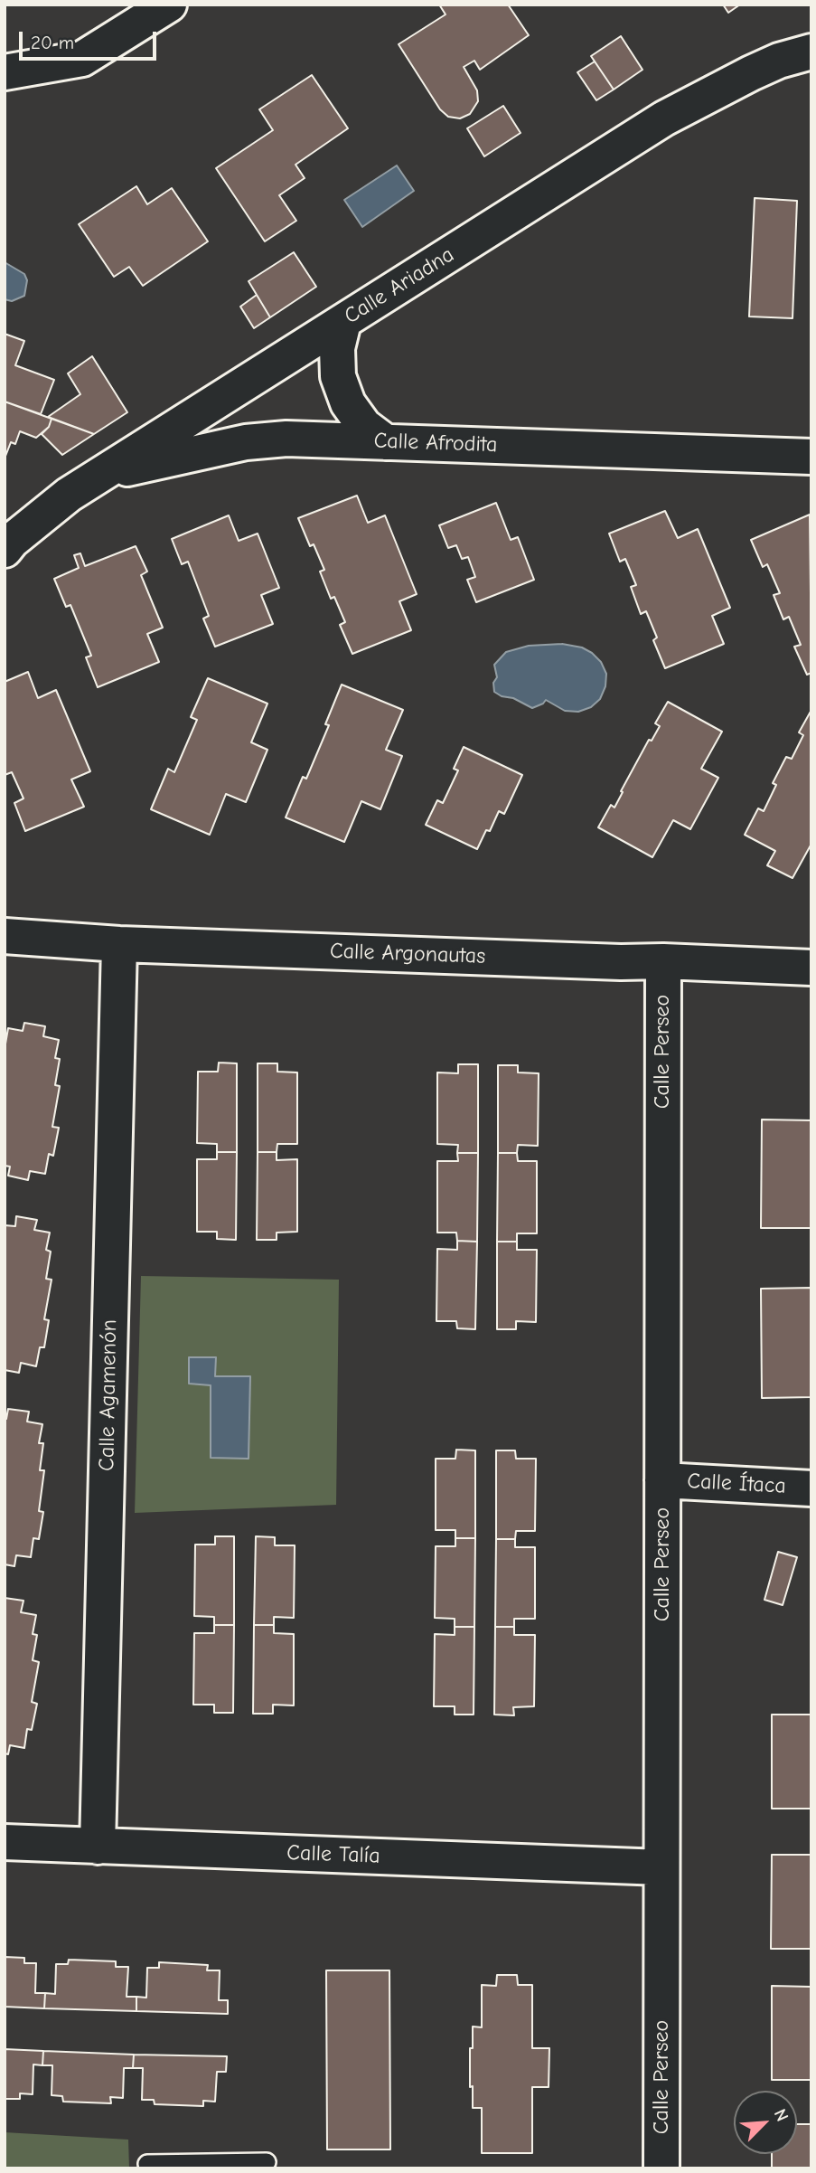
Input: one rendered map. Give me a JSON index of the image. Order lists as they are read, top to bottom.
{
  "streets": {
    "street": [
      "Calle Ariadna",
      "Calle Afrodita",
      "Calle Argonautas",
      "Calle Perseo",
      "Calle Agamenón",
      "Calle Ítaca",
      "Calle Talía"
    ]
  },
  "crossings": [
    ["Calle Ariadna", "Calle Afrodita"],
    ["Calle Argonautas", "Calle Perseo"],
    ["Calle Argonautas", "Calle Agamenón"],
    ["Calle Perseo", "Calle Ítaca"],
    ["Calle Perseo", "Calle Talía"],
    ["Calle Agamenón", "Calle Talía"]
  ],
  "scale_bar": "20 m",
  "north": "top right"
}
